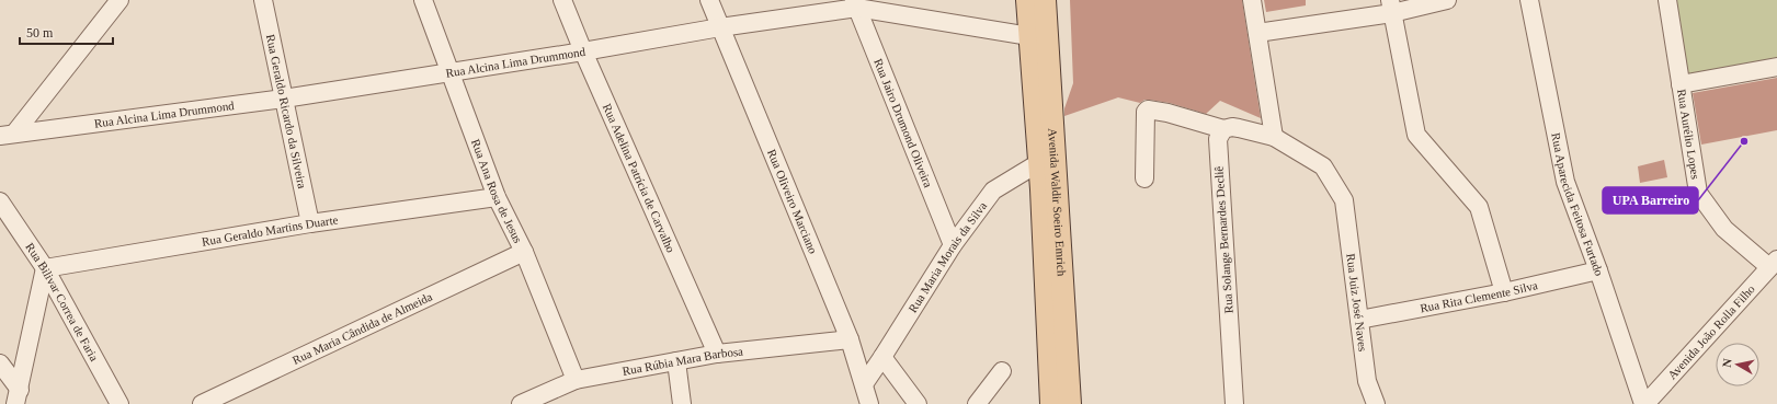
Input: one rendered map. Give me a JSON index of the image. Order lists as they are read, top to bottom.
{
  "streets": {
    "main road": ["Avenida Waldir Soeiro Emrich"],
    "street": [
      "Rua Alcina Lima Drummond",
      "Rua Geraldo Ricardo da Silveira",
      "Rua Jairo Drumond Oliveira",
      "Rua Aurélio Lopes",
      "Rua Adelina Patrícia de Carvalho",
      "Rua Ana Rosa de Jesus",
      "Rua Oliveiro Marciano",
      "Rua Aparecida Feitosa Furtado",
      "Rua Geraldo Martins Duarte",
      "Rua Solange Bernardes Decliê",
      "Rua Maria Morais da Silva",
      "Rua Rita Clemente Silva",
      "Rua Bilivar Correa de Faria",
      "Rua Juiz José Naves",
      "Rua Maria Cândida de Almeida",
      "Avenida João Rolla Filho",
      "Rua Rúbia Mara Barbosa"
    ]
  },
  "crossings": [
    ["Rua Alcina Lima Drummond", "Rua Geraldo Ricardo da Silveira"],
    ["Rua Alcina Lima Drummond", "Rua Jairo Drumond Oliveira"],
    ["Rua Alcina Lima Drummond", "Rua Adelina Patrícia de Carvalho"],
    ["Rua Alcina Lima Drummond", "Rua Ana Rosa de Jesus"],
    ["Rua Alcina Lima Drummond", "Rua Oliveiro Marciano"],
    ["Rua Alcina Lima Drummond", "Avenida Waldir Soeiro Emrich"],
    ["Rua Geraldo Ricardo da Silveira", "Rua Geraldo Martins Duarte"],
    ["Rua Jairo Drumond Oliveira", "Rua Maria Morais da Silva"],
    ["Rua Aurélio Lopes", "Avenida João Rolla Filho"],
    ["Rua Adelina Patrícia de Carvalho", "Rua Rúbia Mara Barbosa"],
    ["Rua Ana Rosa de Jesus", "Rua Geraldo Martins Duarte"],
    ["Rua Ana Rosa de Jesus", "Rua Maria Cândida de Almeida"],
    ["Rua Ana Rosa de Jesus", "Rua Rúbia Mara Barbosa"],
    ["Rua Oliveiro Marciano", "Rua Maria Morais da Silva"],
    ["Rua Oliveiro Marciano", "Rua Rúbia Mara Barbosa"],
    ["Avenida Waldir Soeiro Emrich", "Rua Maria Morais da Silva"],
    ["Rua Aparecida Feitosa Furtado", "Rua Rita Clemente Silva"],
    ["Rua Aparecida Feitosa Furtado", "Avenida João Rolla Filho"],
    ["Rua Geraldo Martins Duarte", "Rua Bilivar Correa de Faria"],
    ["Rua Rita Clemente Silva", "Rua Juiz José Naves"]
  ],
  "places": ["UPA Barreiro"],
  "scale_bar": "50 m",
  "north": "left"
}
